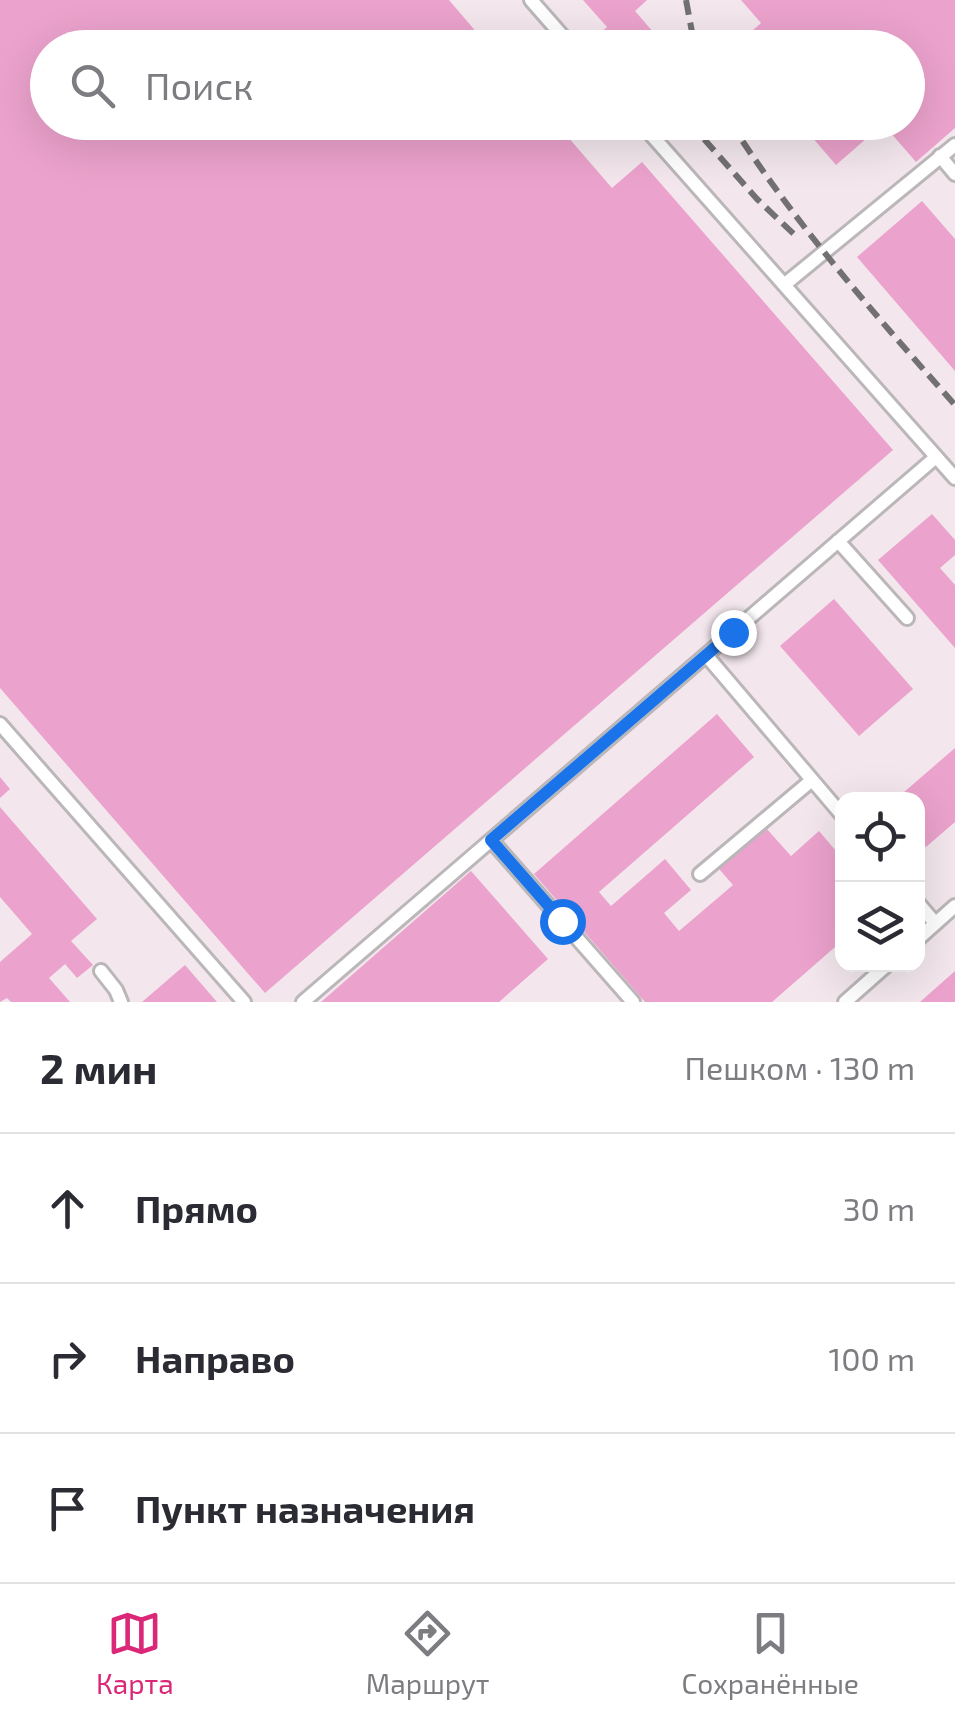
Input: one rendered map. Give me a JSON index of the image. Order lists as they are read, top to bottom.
{
  "page": {
    "search": "Поиск",
    "heading": ["2 мин", "Пешком · 130 m"],
    "list": [
      ["Прямо", "30 m"],
      ["Направо", "100 m"],
      "Пункт назначения"
    ],
    "nav": ["Карта", "Маршрут", "Сохранённые"]
  }
}
